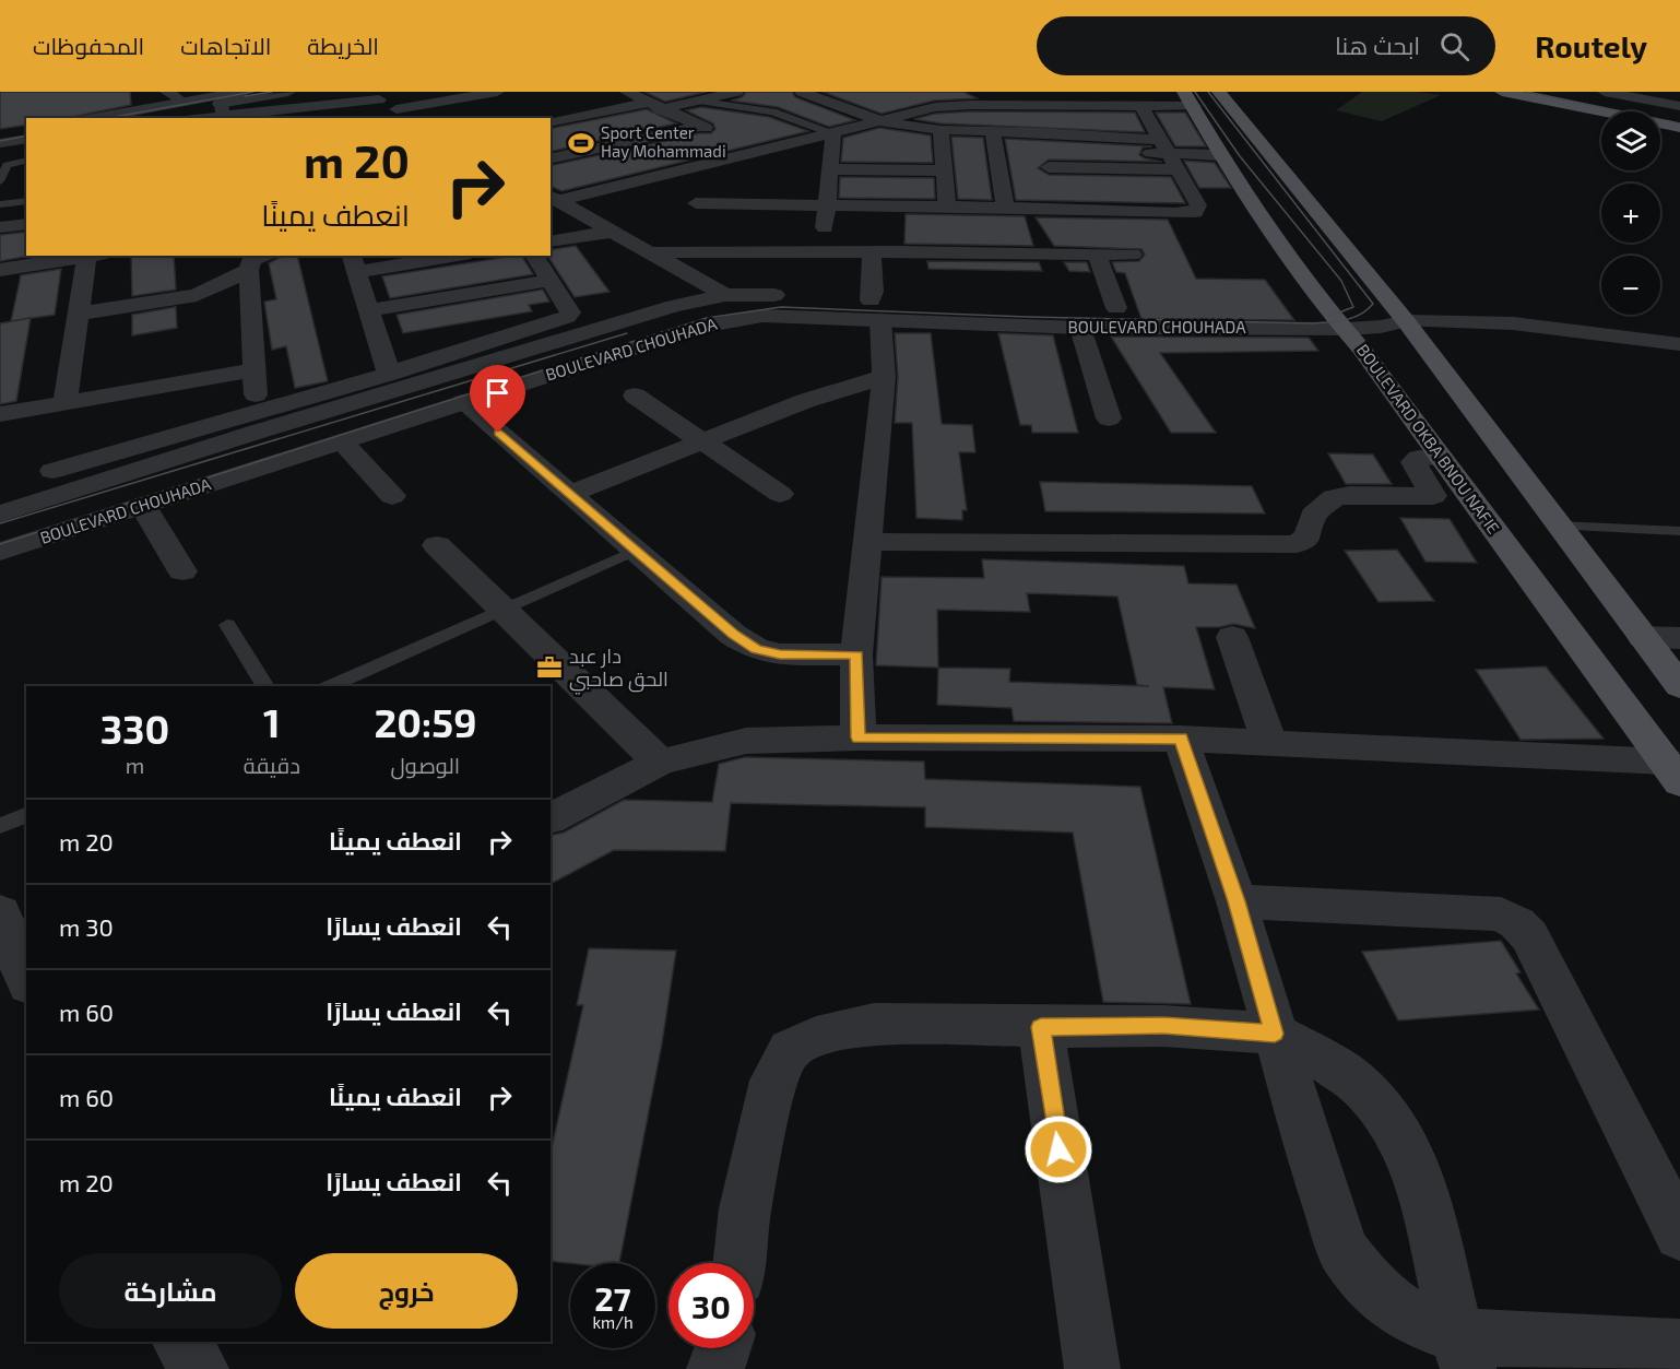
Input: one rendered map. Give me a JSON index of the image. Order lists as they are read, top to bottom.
{
  "streets": {
    "main road": ["BOULEVARD OKBA BNOU NAFIE"],
    "street": ["BOULEVARD CHOUHADA"]
  },
  "crossings": [
    ["BOULEVARD CHOUHADA", "BOULEVARD OKBA BNOU NAFIE"]
  ],
  "places": {
    "sports": ["Sport Center Hay Mohammadi"],
    "office": ["دار عبد الحق صاحبي"]
  },
  "page": {
    "header": "Routely",
    "search": "ابحث هنا",
    "nav": ["الخريطة", "الاتجاهات", "المحفوظات"],
    "map_buttons": ["+", "−"],
    "turn": ["20 m", "انعطف يمينًا"],
    "eta": [
      "20:59",
      "الوصول",
      "1",
      "دقيقة",
      "330",
      "m"
    ],
    "list": [
      {
        "name": "انعطف يمينًا",
        "value": "20 m"
      },
      {
        "name": "انعطف يسارًا",
        "value": "30 m"
      },
      {
        "name": "انعطف يسارًا",
        "value": "60 m"
      },
      {
        "name": "انعطف يمينًا",
        "value": "60 m"
      },
      {
        "name": "انعطف يسارًا",
        "value": "20 m"
      }
    ],
    "buttons": ["خروج", "مشاركة"],
    "speed": "27 km/h",
    "limit": "30"
  }
}
